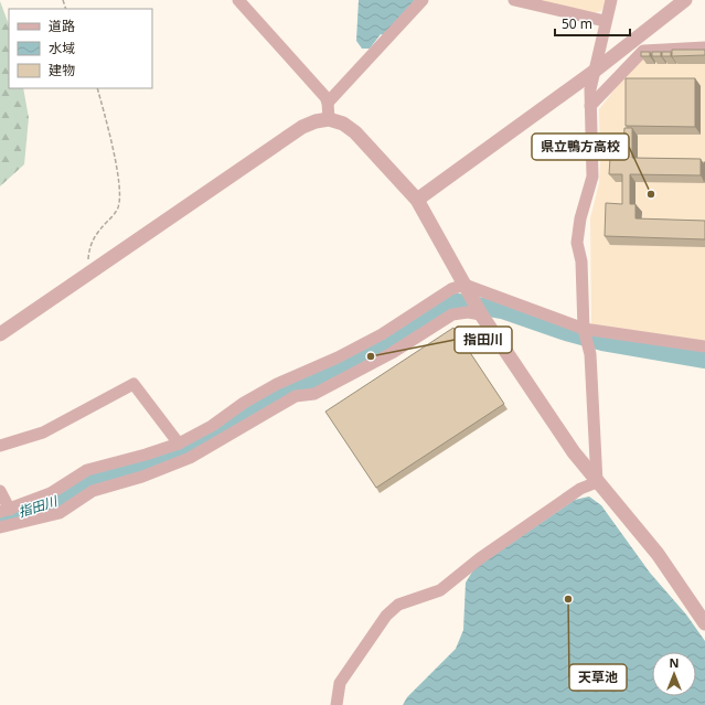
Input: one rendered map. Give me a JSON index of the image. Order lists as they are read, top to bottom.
{
  "water": ["指田川"],
  "places": ["県立鴨方高校", "指田川", "天草池"],
  "legend": ["道路", "水域", "建物"],
  "scale_bar": "50 m",
  "north": "top"
}
